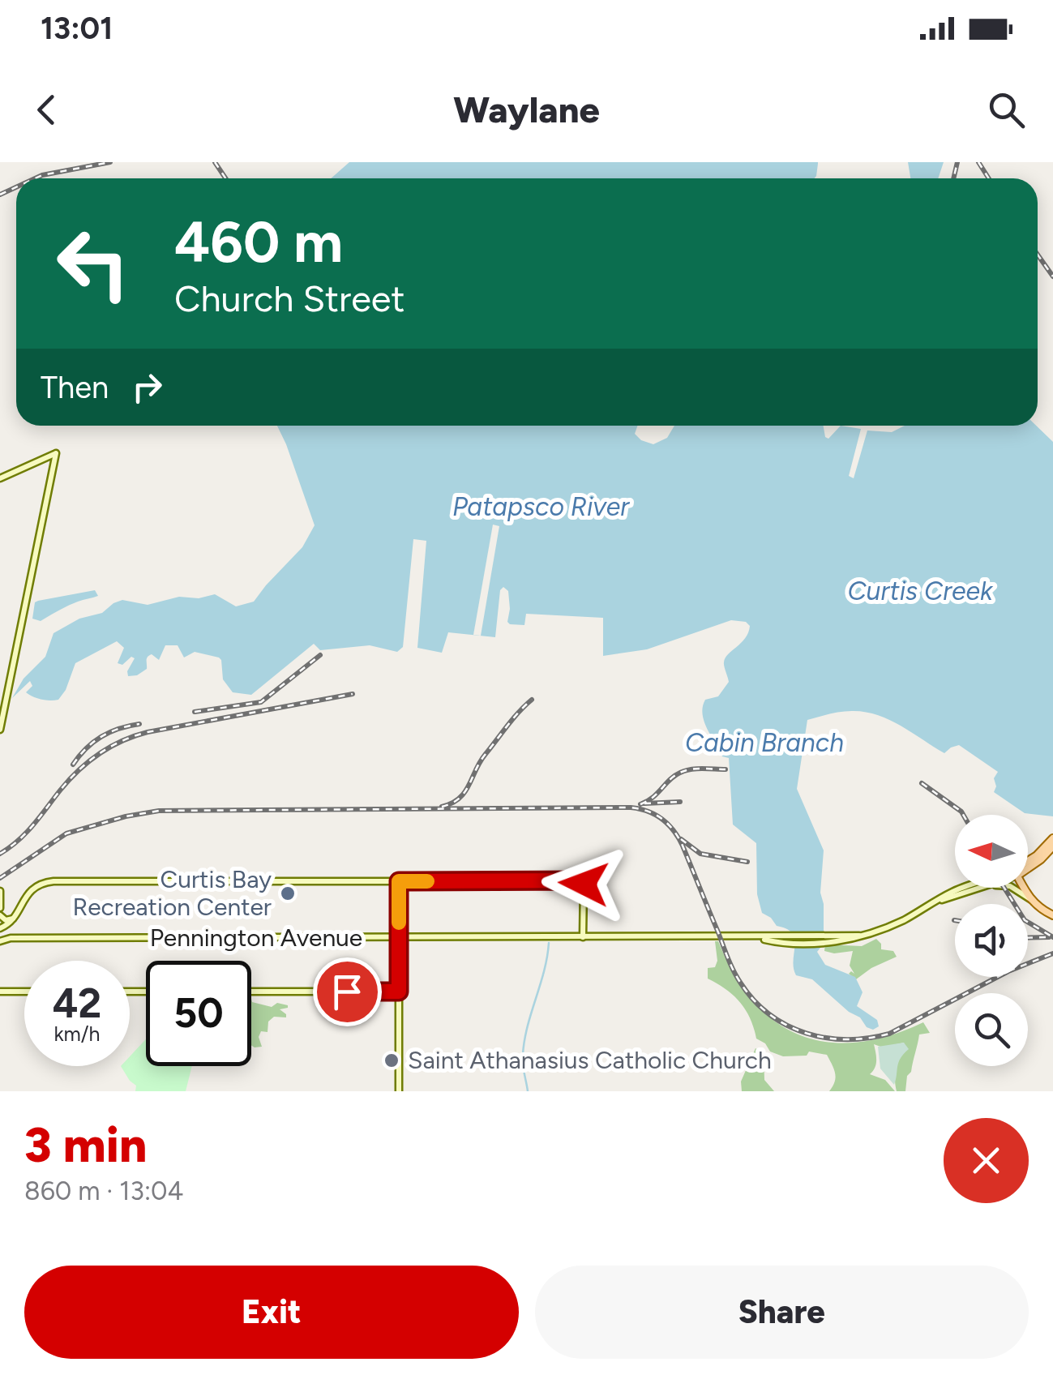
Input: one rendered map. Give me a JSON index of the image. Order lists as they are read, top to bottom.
{
  "streets": {
    "main road": ["Pennington Avenue"]
  },
  "water": ["Patapsco River", "Curtis Creek", "Cabin Branch"],
  "places": ["Curtis Bay Recreation Center", "Saint Athanasius Catholic Church"],
  "north": "left",
  "page": {
    "status": "13:01",
    "header": "Waylane",
    "turn": ["460 m", "Church Street"],
    "then": "Then",
    "speed": "42 km/h",
    "limit": "50",
    "heading": ["3 min", "860 m · 13:04"],
    "buttons": ["Exit", "Share"]
  }
}
